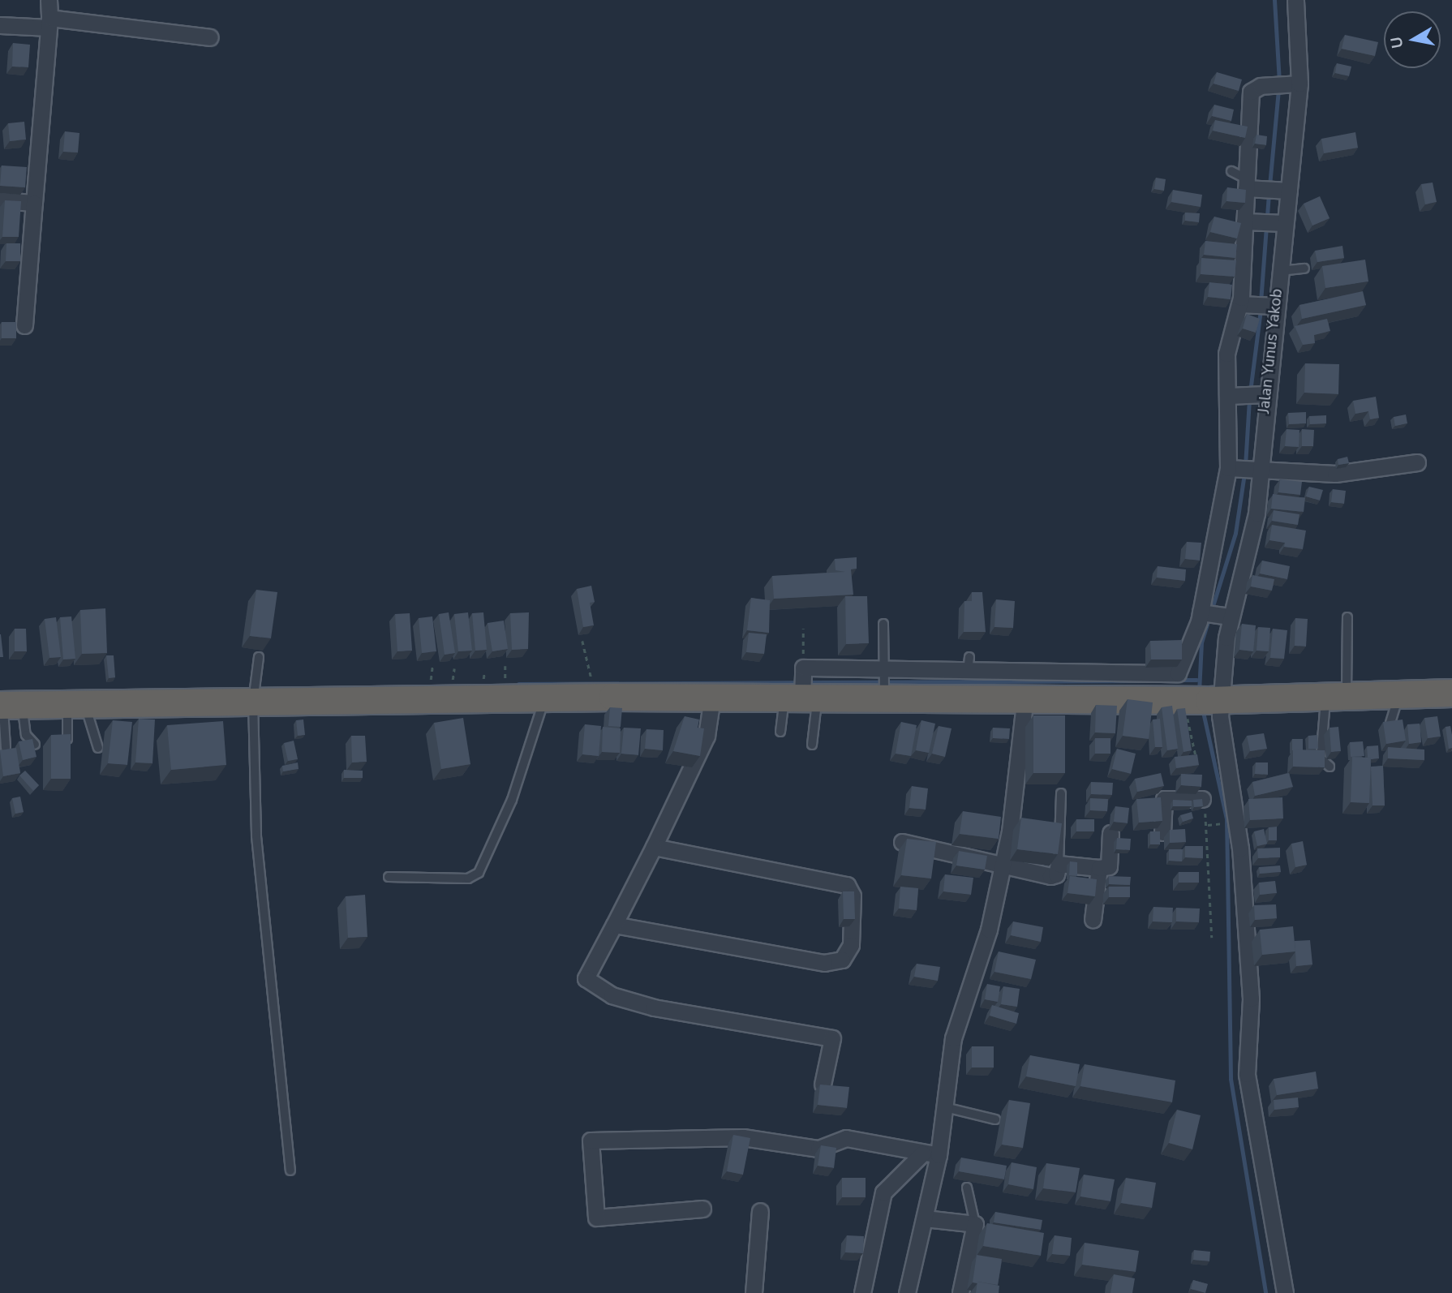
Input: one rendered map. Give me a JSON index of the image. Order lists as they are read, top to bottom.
{
  "streets": {
    "street": ["Jalan Yunus Yakob"]
  },
  "north": "left"
}
